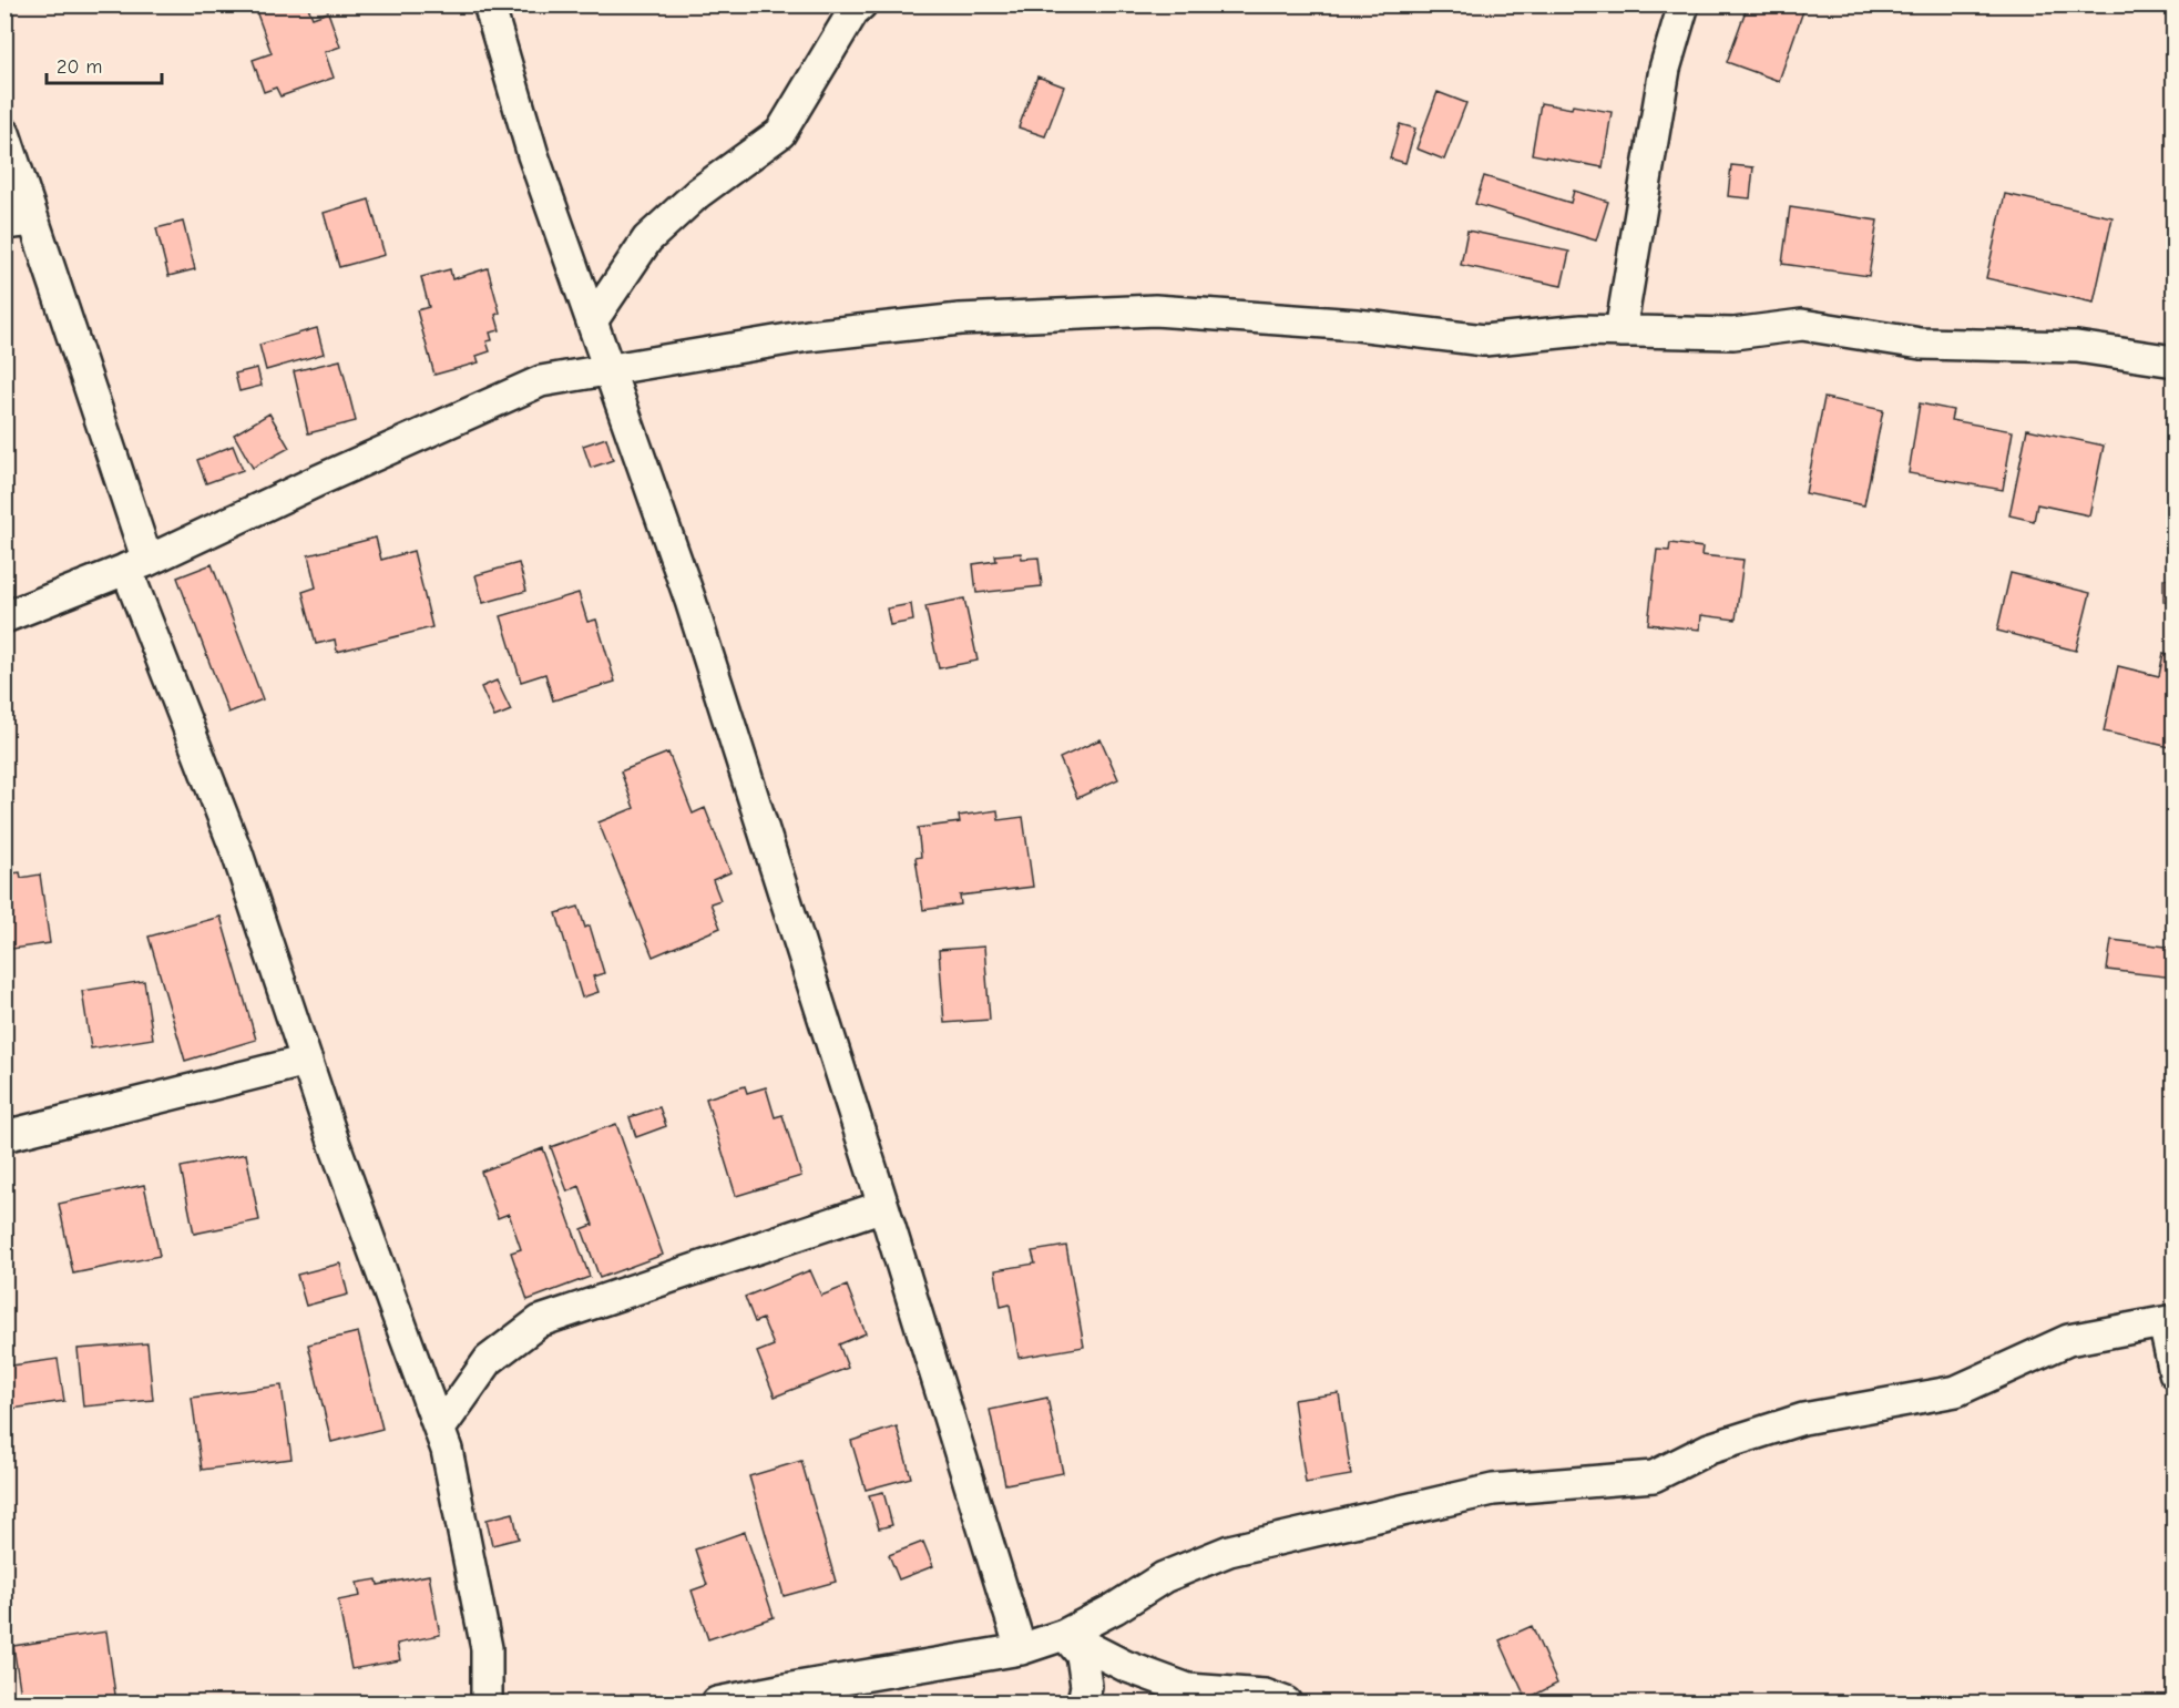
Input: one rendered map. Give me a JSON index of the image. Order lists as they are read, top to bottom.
{
  "scale_bar": "20 m"
}
